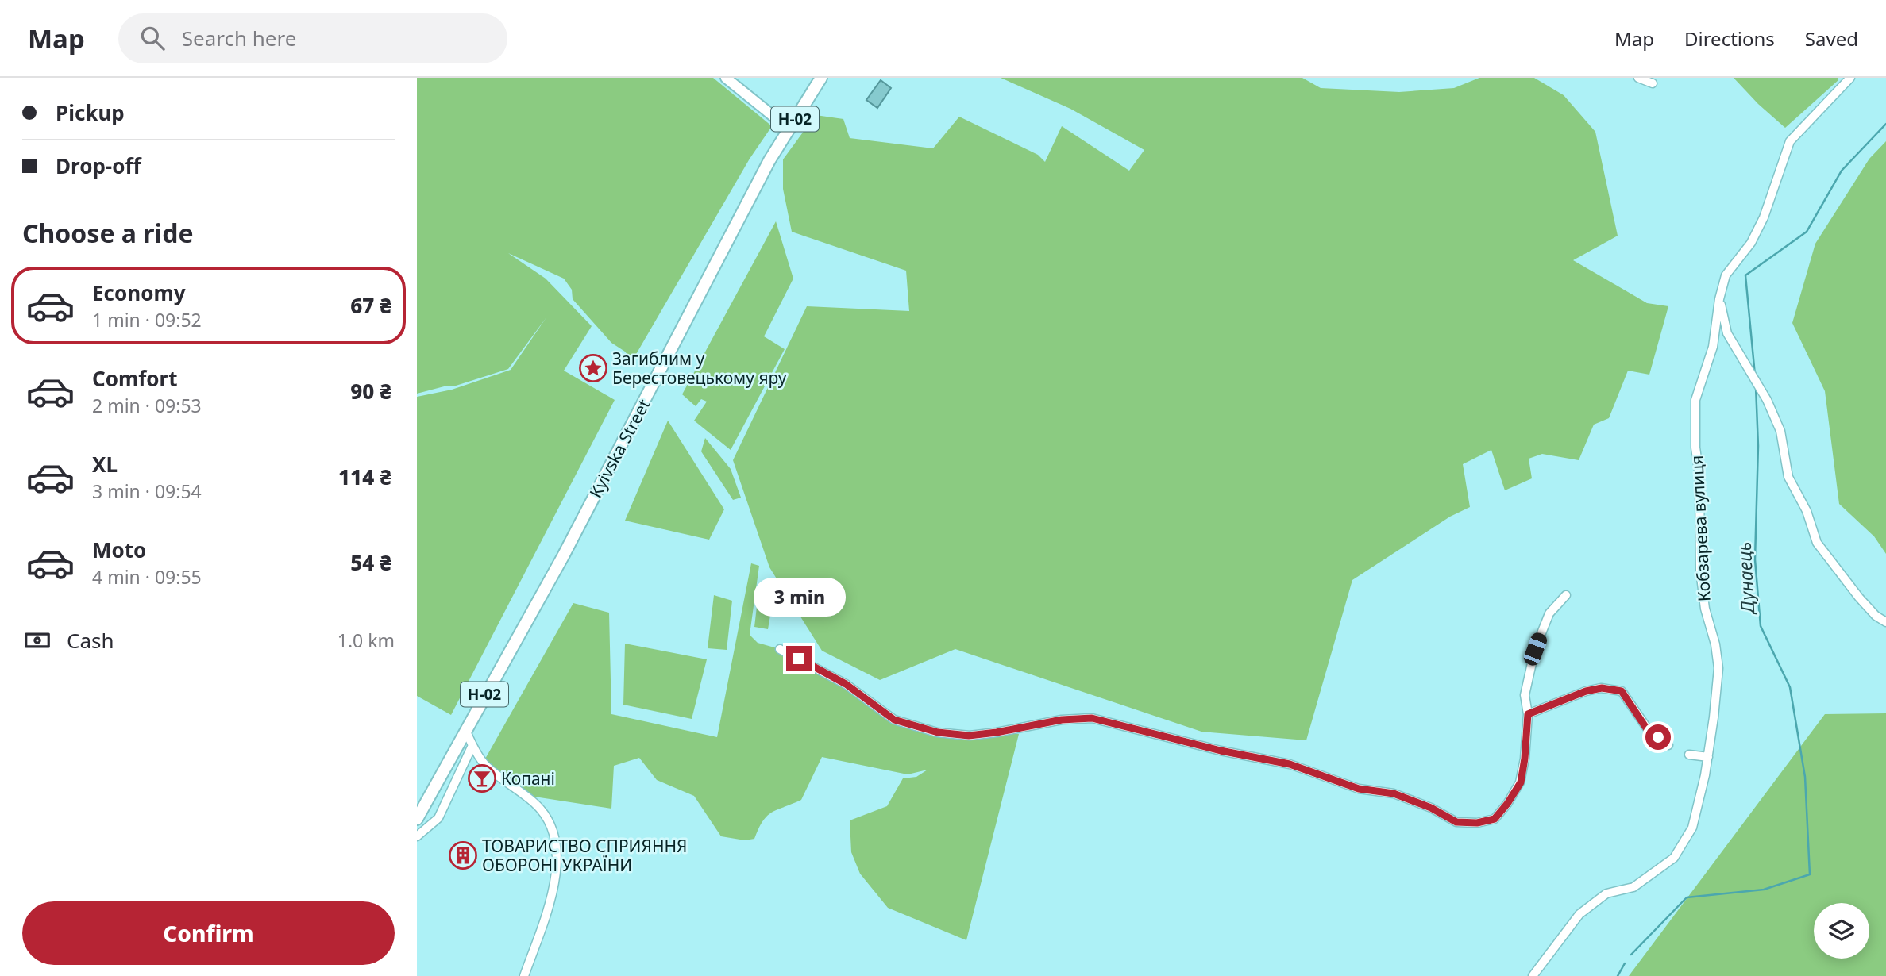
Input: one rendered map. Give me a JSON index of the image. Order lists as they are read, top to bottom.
{
  "streets": {
    "main road": ["Н-02", "Kyivska Street"],
    "street": ["Кобзарева вулиця"]
  },
  "water": ["Дунаець"],
  "places": {
    "place": ["Загиблим у Берестовецькому яру"],
    "bar": ["Копані"],
    "building": ["ТОВАРИСТВО СПРИЯННЯ ОБОРОНІ УКРАЇНИ"]
  },
  "page": {
    "header": "Map",
    "search": "Search here",
    "nav": ["Map", "Directions", "Saved"],
    "banner": ["Pickup", "Drop-off"],
    "heading": "Choose a ride",
    "list": [
      {
        "name": "Economy",
        "note": "1 min · 09:52",
        "value": "67 ₴"
      },
      {
        "name": "Comfort",
        "note": "2 min · 09:53",
        "value": "90 ₴"
      },
      {
        "name": "XL",
        "note": "3 min · 09:54",
        "value": "114 ₴"
      },
      {
        "name": "Moto",
        "note": "4 min · 09:55",
        "value": "54 ₴"
      }
    ],
    "bubble": "3 min",
    "pay": ["Cash", "1.0 km"],
    "buttons": "Confirm"
  }
}
